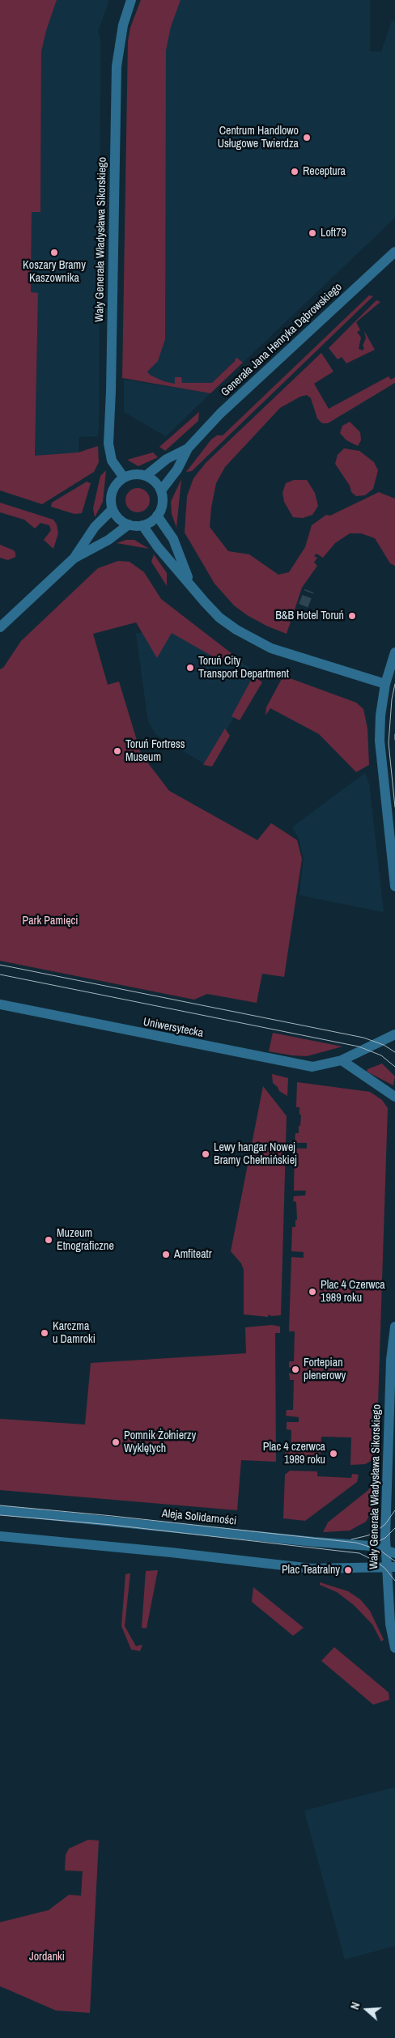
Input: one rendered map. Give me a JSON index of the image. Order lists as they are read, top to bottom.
{
  "streets": {
    "street": [
      "Wały Generała Władysława Sikorskiego",
      "Generała Jana Henryka Dąbrowskiego",
      "Uniwersytecka",
      "Aleja Solidarności"
    ]
  },
  "crossings": [
    ["Wały Generała Władysława Sikorskiego", "Generała Jana Henryka Dąbrowskiego"],
    ["Wały Generała Władysława Sikorskiego", "Aleja Solidarności"]
  ],
  "parks": ["Park Pamięci", "Jordanki"],
  "places": [
    "Centrum Handlowo Usługowe Twierdza",
    "Receptura",
    "Loft79",
    "Koszary Bramy Kaszownika",
    "B&B Hotel Toruń",
    "Toruń City Transport Department",
    "Toruń Fortress Museum",
    "Lewy hangar Nowej Bramy Chełmińskiej",
    "Muzeum Etnograficzne",
    "Amfiteatr",
    "Plac 4 Czerwca 1989 roku",
    "Karczma u Damroki",
    "Fortepian plenerowy",
    "Pomnik Żołnierzy Wyklętych",
    "Plac 4 czerwca 1989 roku",
    "Plac Teatralny"
  ],
  "north": "left"
}
